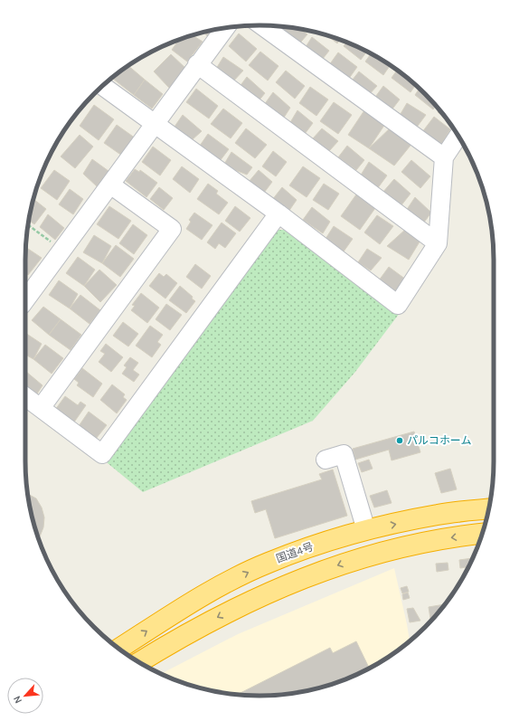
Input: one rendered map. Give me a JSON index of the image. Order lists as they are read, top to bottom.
{
  "streets": {
    "highway": ["国道4号"]
  },
  "places": ["パルコホーム"],
  "north": "bottom left"
}
